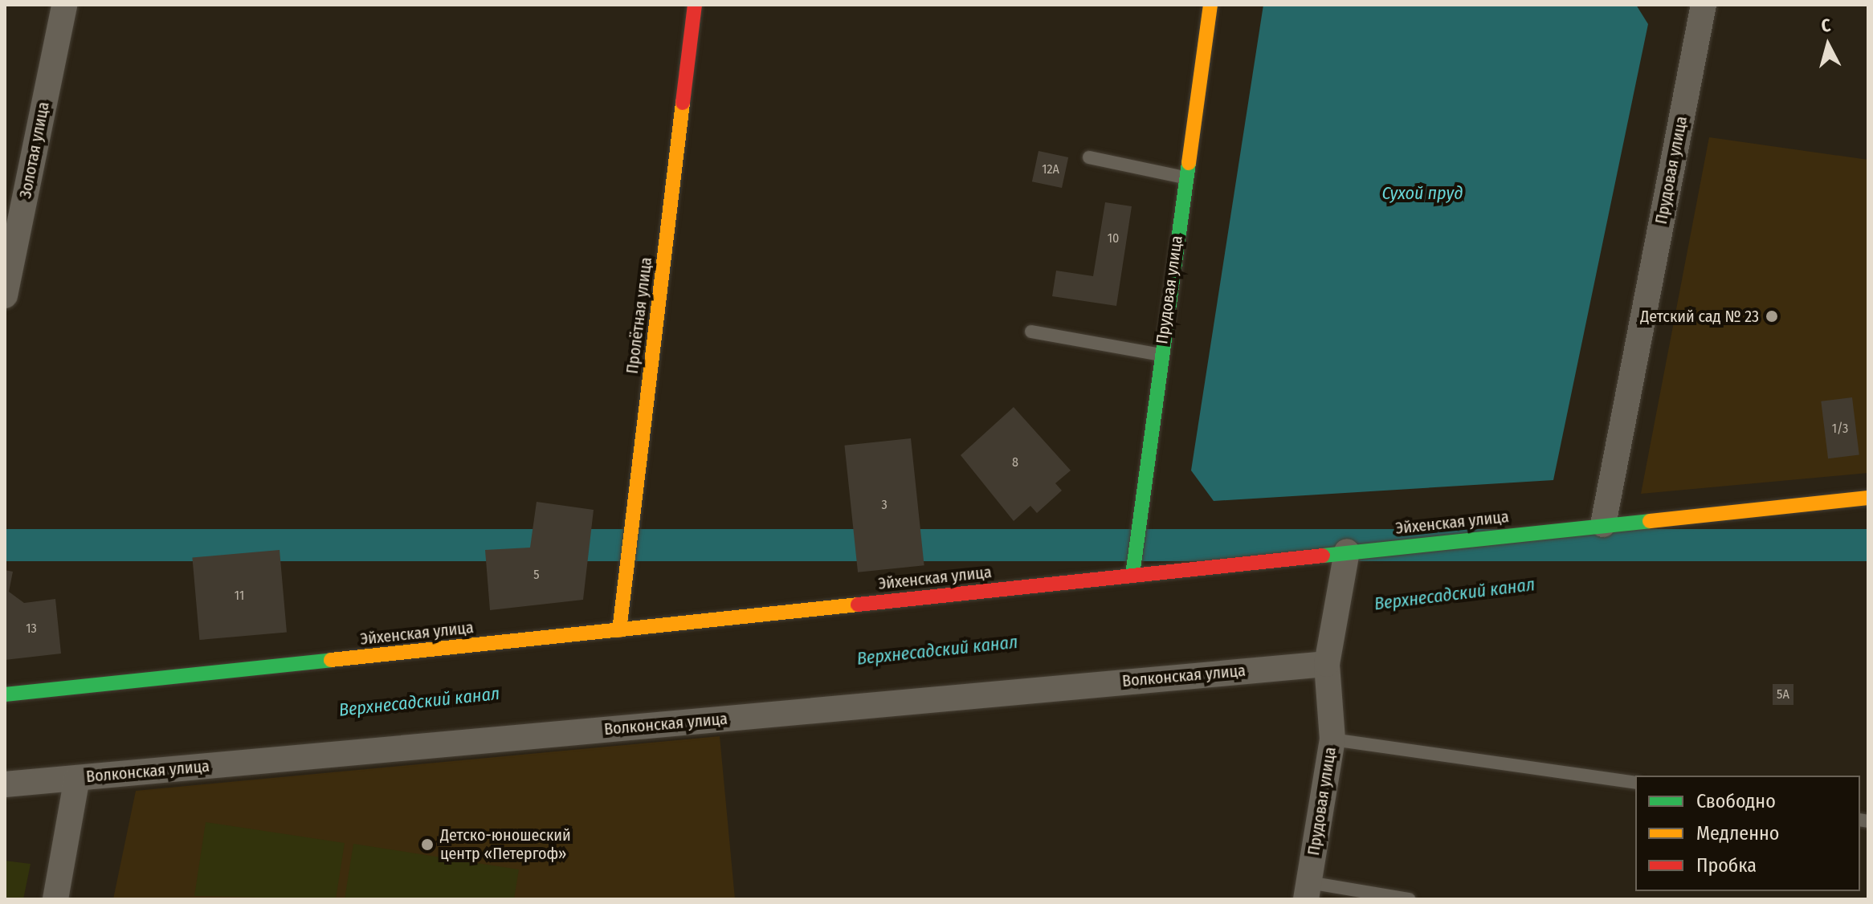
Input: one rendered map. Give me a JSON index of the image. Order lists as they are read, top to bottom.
{
  "streets": {
    "street": [
      "Золотая улица",
      "Прудовая улица",
      "Пролётная улица",
      "Эйхенская улица",
      "Волконская улица"
    ]
  },
  "crossings": [
    ["Прудовая улица", "Эйхенская улица"],
    ["Прудовая улица", "Волконская улица"],
    ["Пролётная улица", "Эйхенская улица"]
  ],
  "water": ["Сухой пруд", "Верхнесадский канал"],
  "places": ["Детский сад № 23", "Детско-юношеский центр «Петергоф»"],
  "house_numbers": [
    "12А",
    "10",
    "1/3",
    "8",
    "3",
    "5",
    "11",
    "13",
    "5А"
  ],
  "legend": ["Свободно", "Медленно", "Пробка"],
  "north": "top"
}
